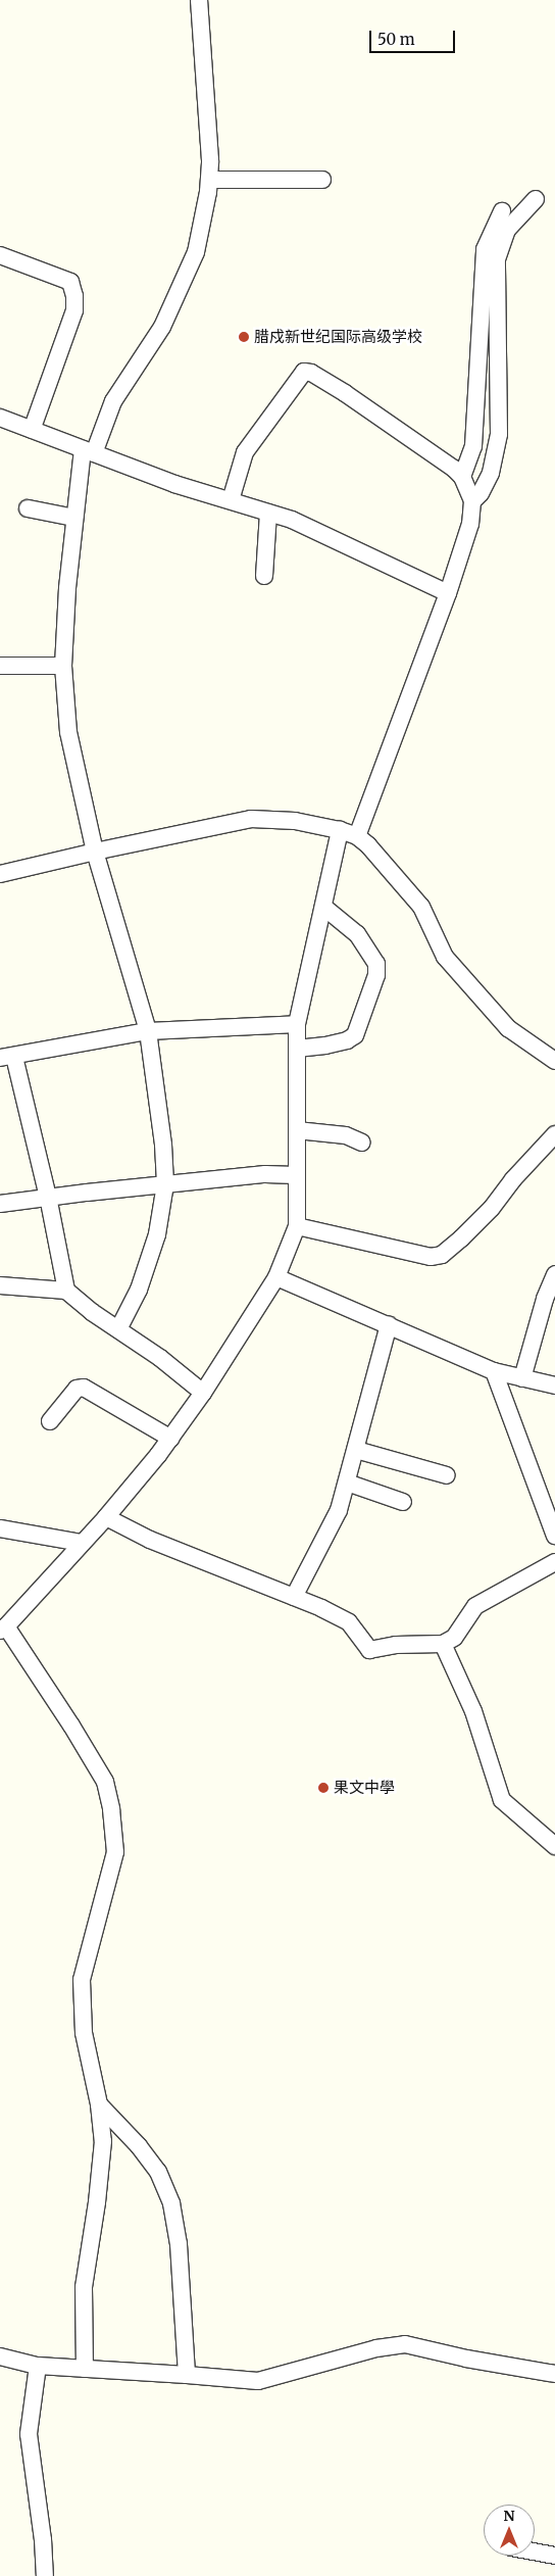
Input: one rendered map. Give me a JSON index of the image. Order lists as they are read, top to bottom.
{
  "places": ["腊戍新世纪国际高级学校", "果文中學"],
  "scale_bar": "50 m",
  "north": "top"
}
